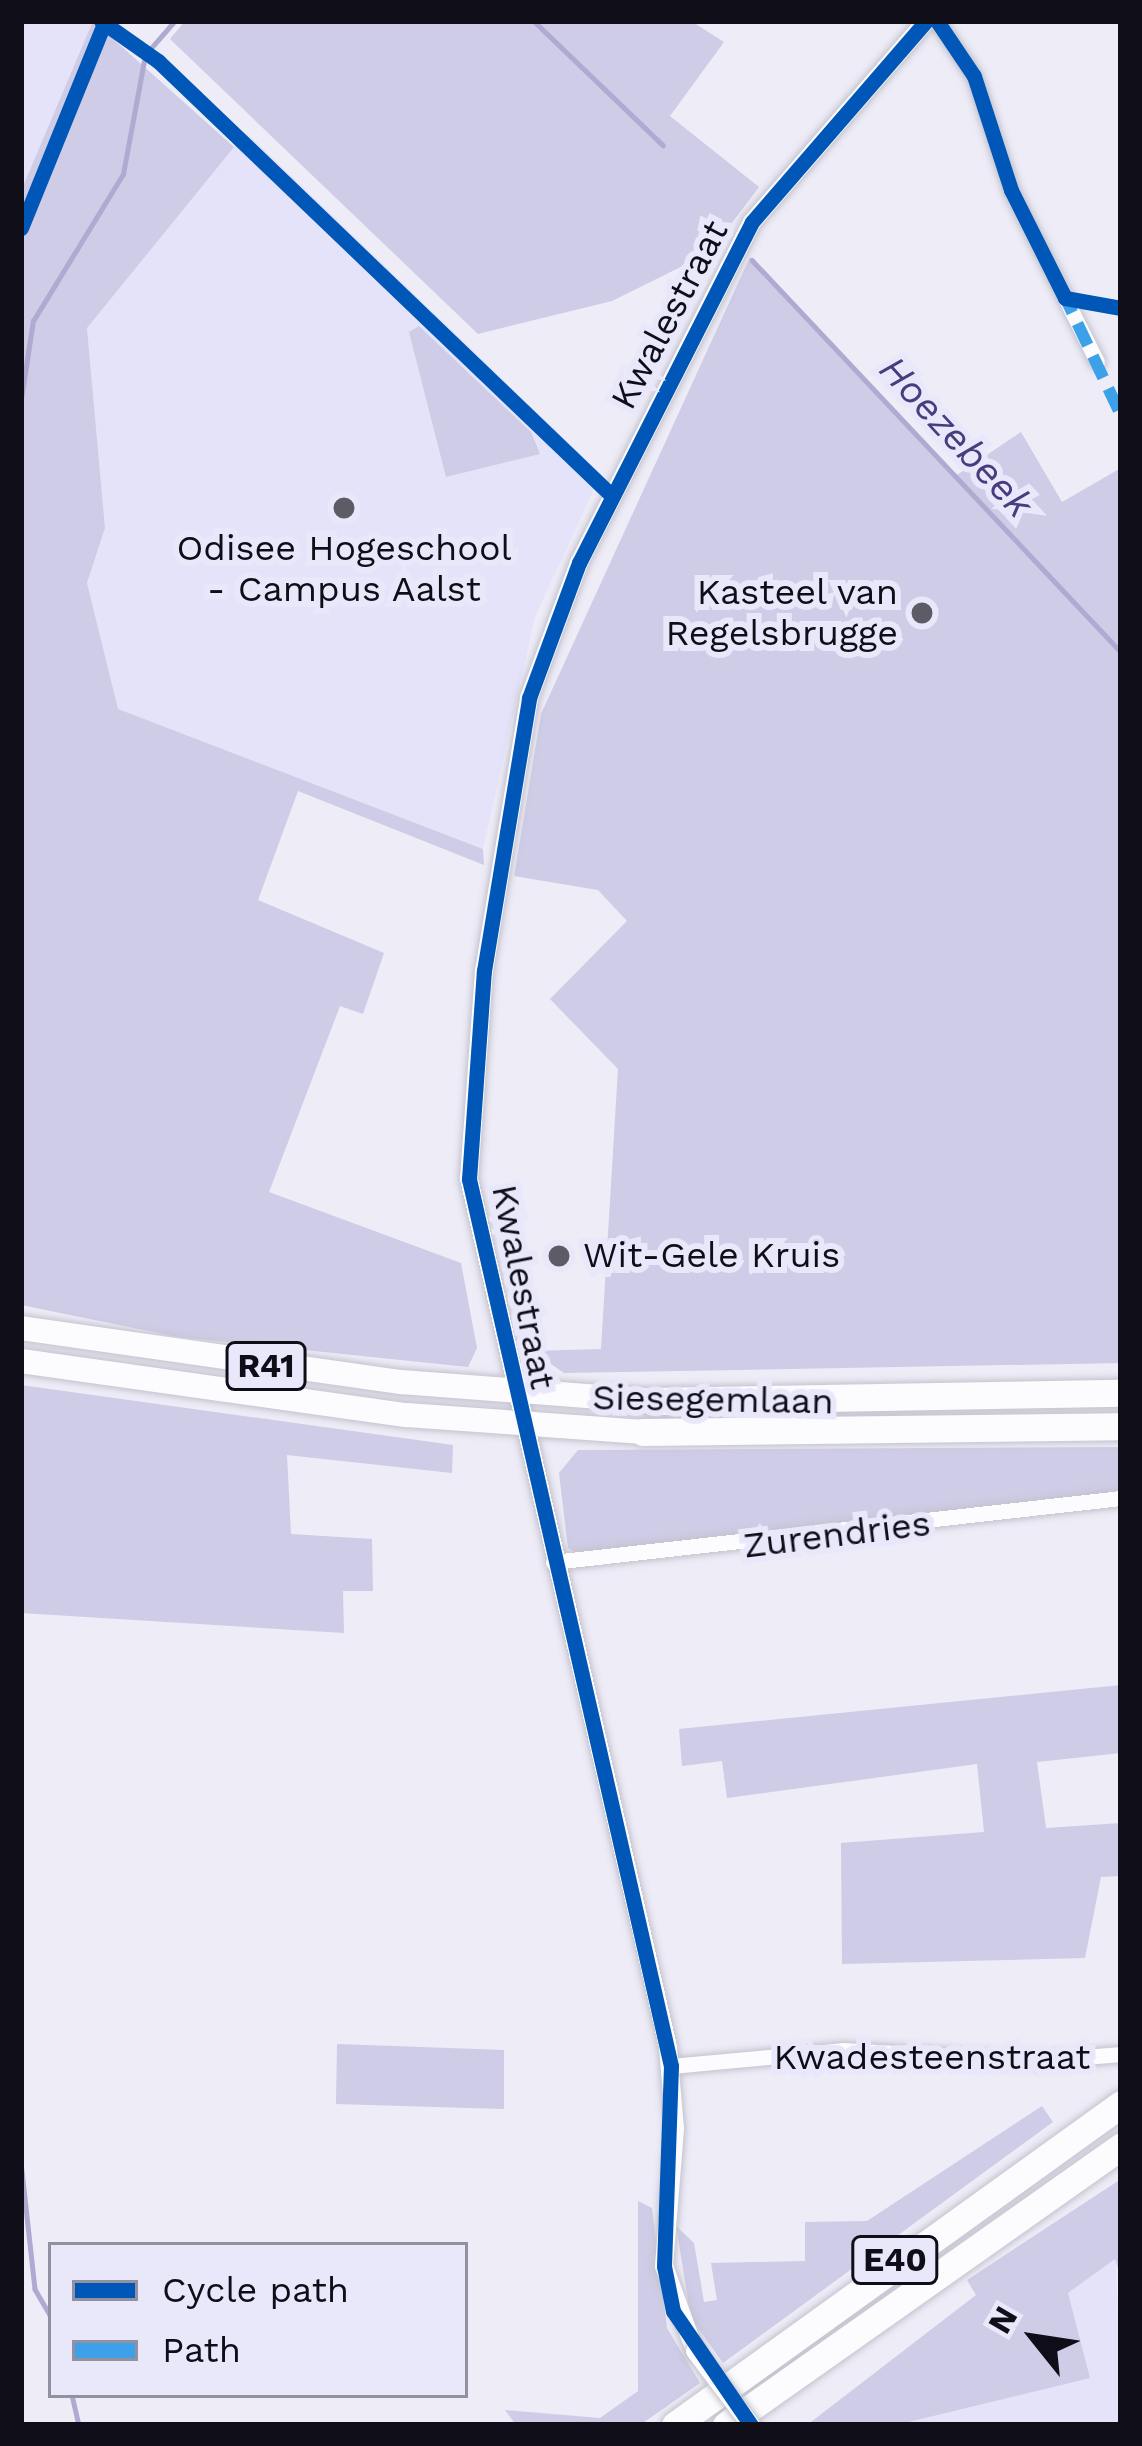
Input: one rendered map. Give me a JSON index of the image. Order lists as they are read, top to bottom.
{
  "streets": {
    "highway": ["R41", "Siesegemlaan", "E40"],
    "street": ["Kwalestraat", "Zurendries", "Kwadesteenstraat"]
  },
  "crossings": [
    ["Kwalestraat", "Siesegemlaan"],
    ["Kwalestraat", "Zurendries"],
    ["Kwalestraat", "Kwadesteenstraat"]
  ],
  "water": ["Hoezebeek"],
  "places": ["Odisee Hogeschool - Campus Aalst", "Kasteel van Regelsbrugge", "Wit-Gele Kruis"],
  "legend": ["Cycle path", "Path"],
  "north": "top left"
}
